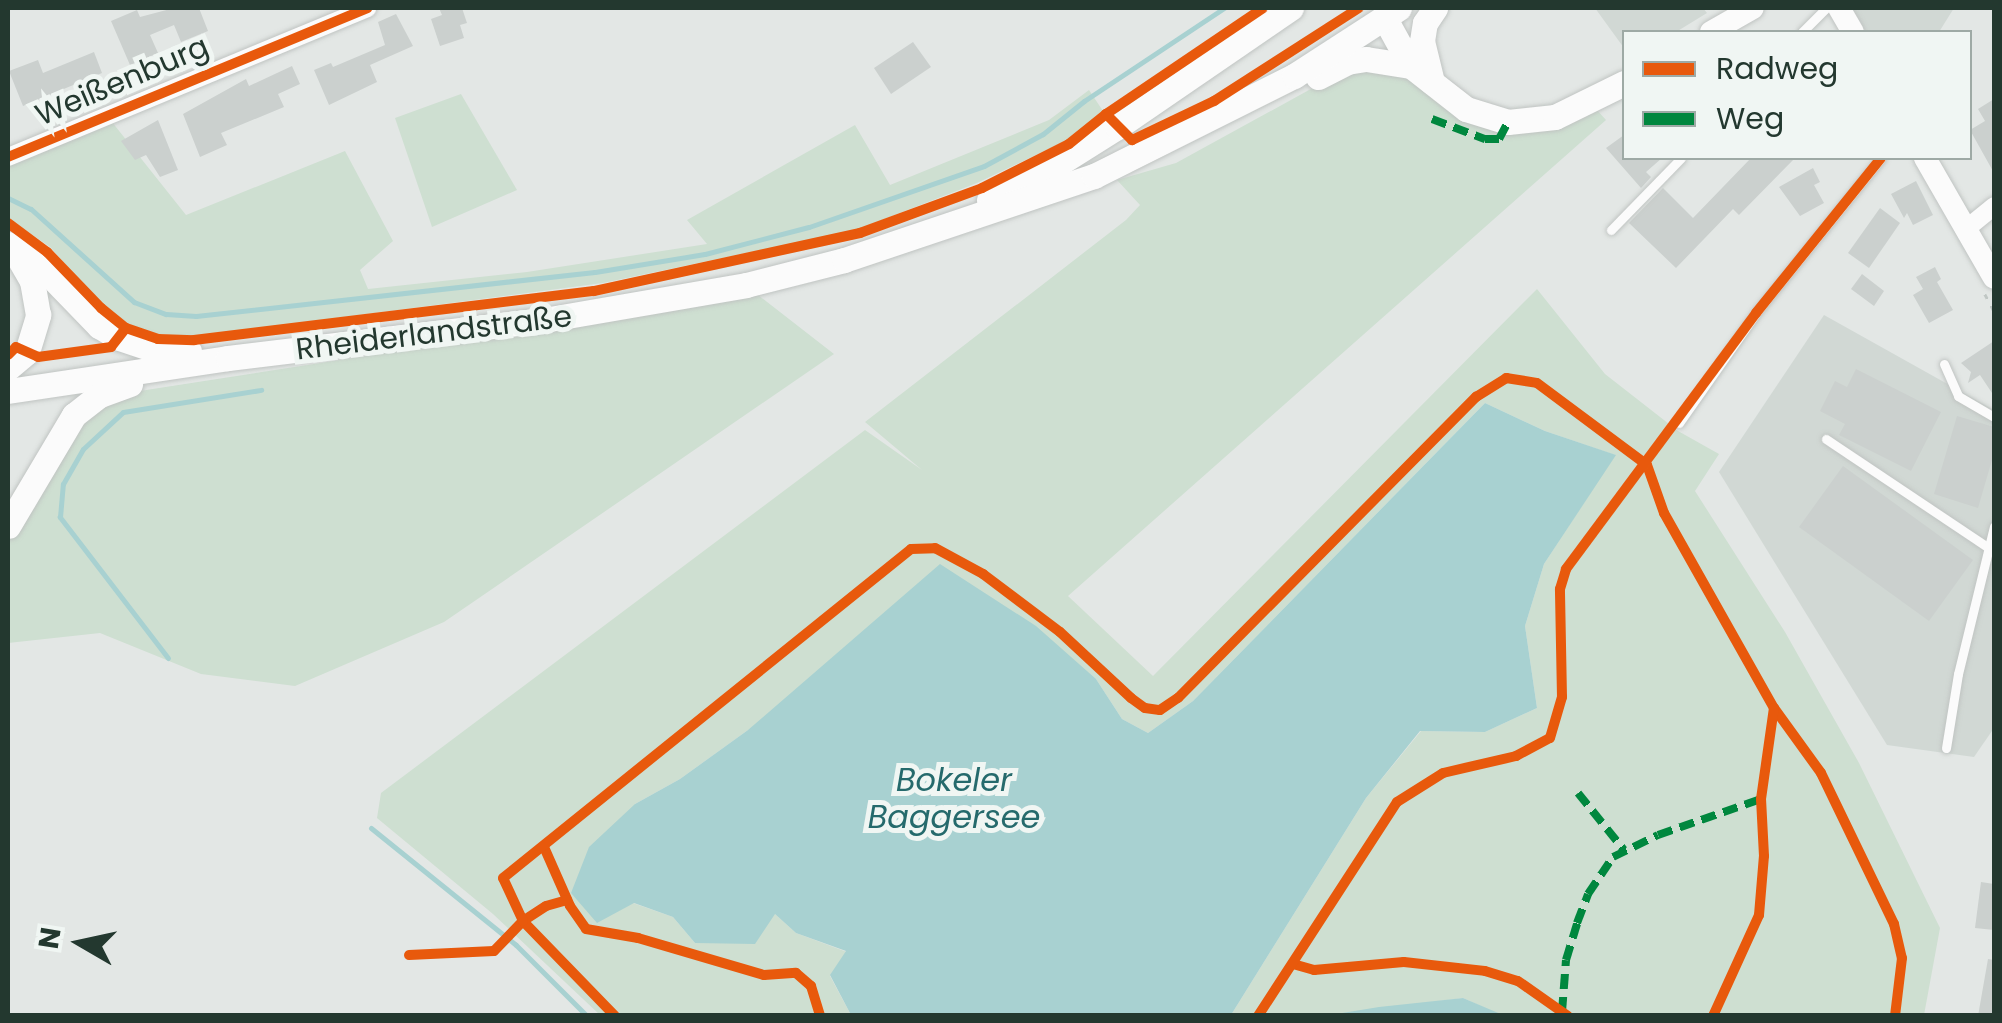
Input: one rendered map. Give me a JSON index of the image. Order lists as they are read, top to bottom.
{
  "streets": {
    "main road": ["Rheiderlandstraße"],
    "street": ["Weißenburg"]
  },
  "water": ["Bokeler Baggersee"],
  "legend": ["Radweg", "Weg"],
  "north": "left"
}
